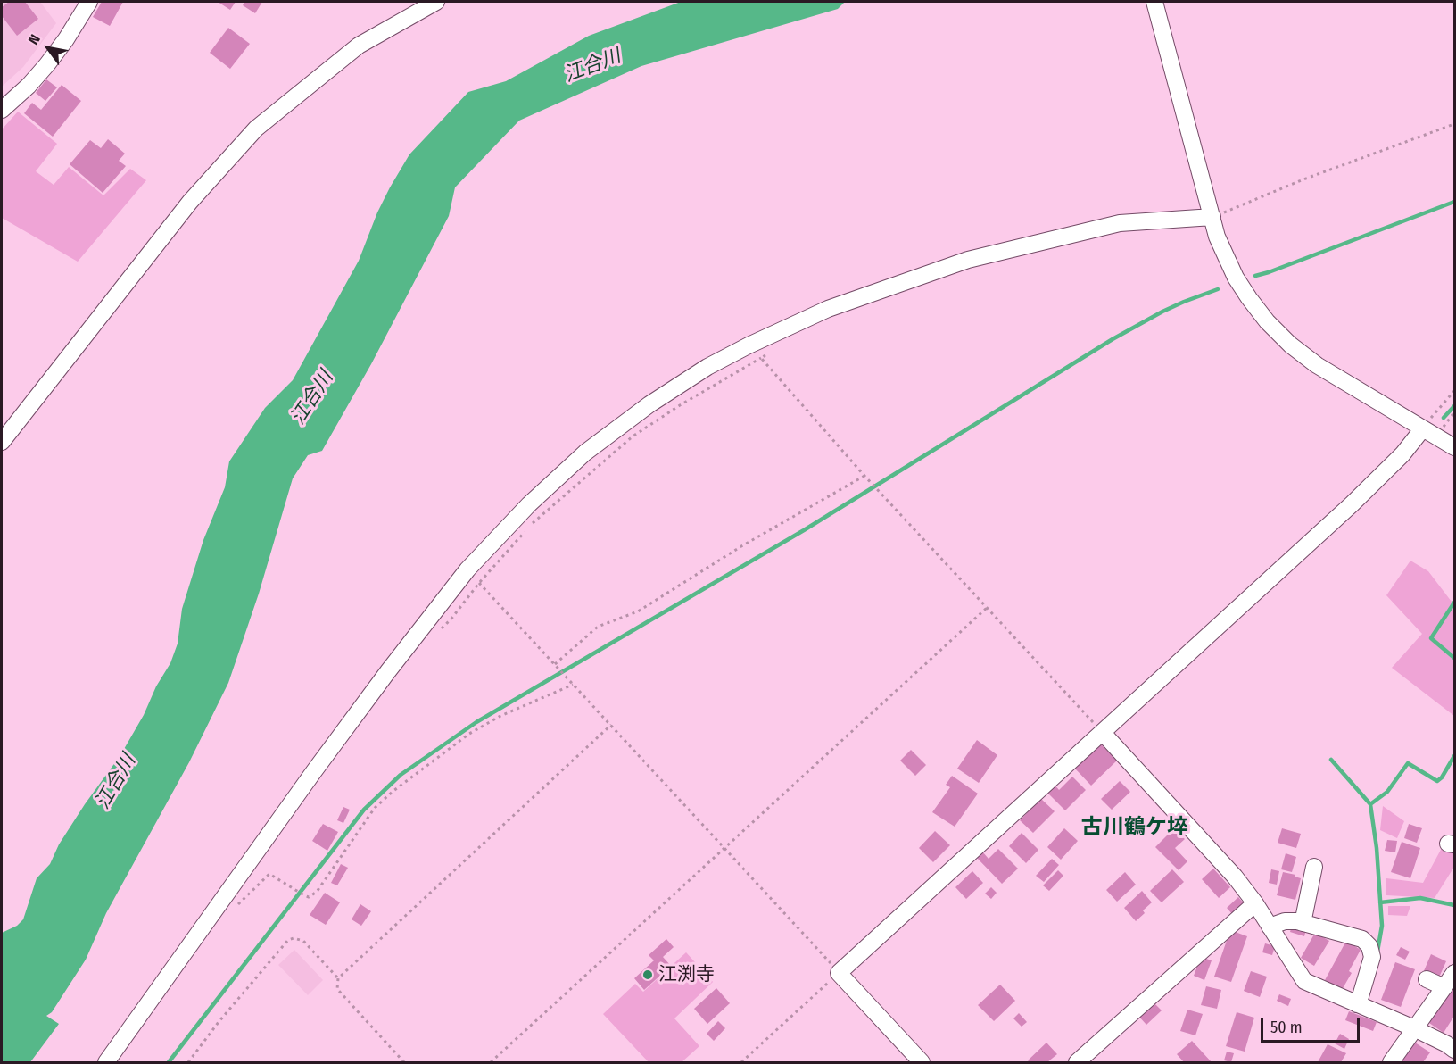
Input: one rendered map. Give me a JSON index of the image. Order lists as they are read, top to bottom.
{
  "districts": ["古川鶴ケ埣"],
  "water": ["江合川"],
  "places": ["江渕寺"],
  "scale_bar": "50 m",
  "north": "top left"
}
